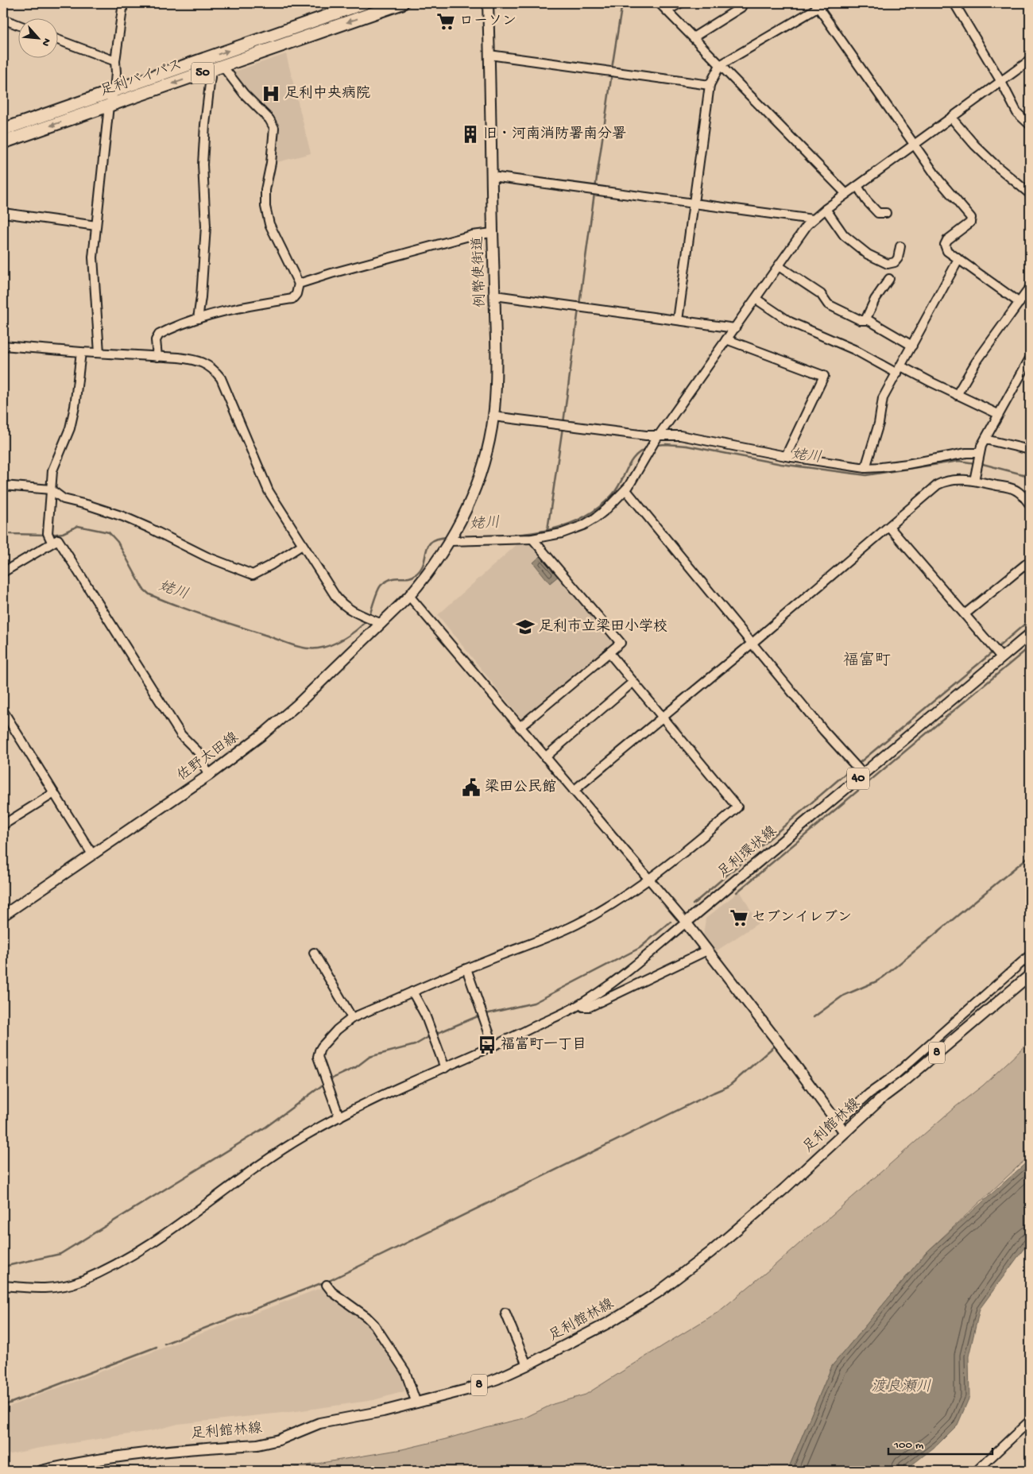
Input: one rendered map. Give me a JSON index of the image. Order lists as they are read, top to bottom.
{
  "streets": {
    "highway": ["50", "足利バイパス"],
    "main road": [
      "例幣使街道",
      "佐野太田線",
      "40",
      "足利環状線",
      "8",
      "足利館林線"
    ]
  },
  "crossings": [
    ["例幣使街道", "佐野太田線"]
  ],
  "districts": ["福富町"],
  "water": ["姥川", "渡良瀬川"],
  "places": {
    "supermarket": ["ローソン", "セブンイレブン"],
    "hospital": ["足利中央病院"],
    "building": ["旧・河南消防署南分署"],
    "school or university": ["足利市立梁田小学校"],
    "public building": ["梁田公民館"],
    "bus stop": ["福富町一丁目"]
  },
  "scale_bar": "100 m",
  "north": "bottom right"
}
